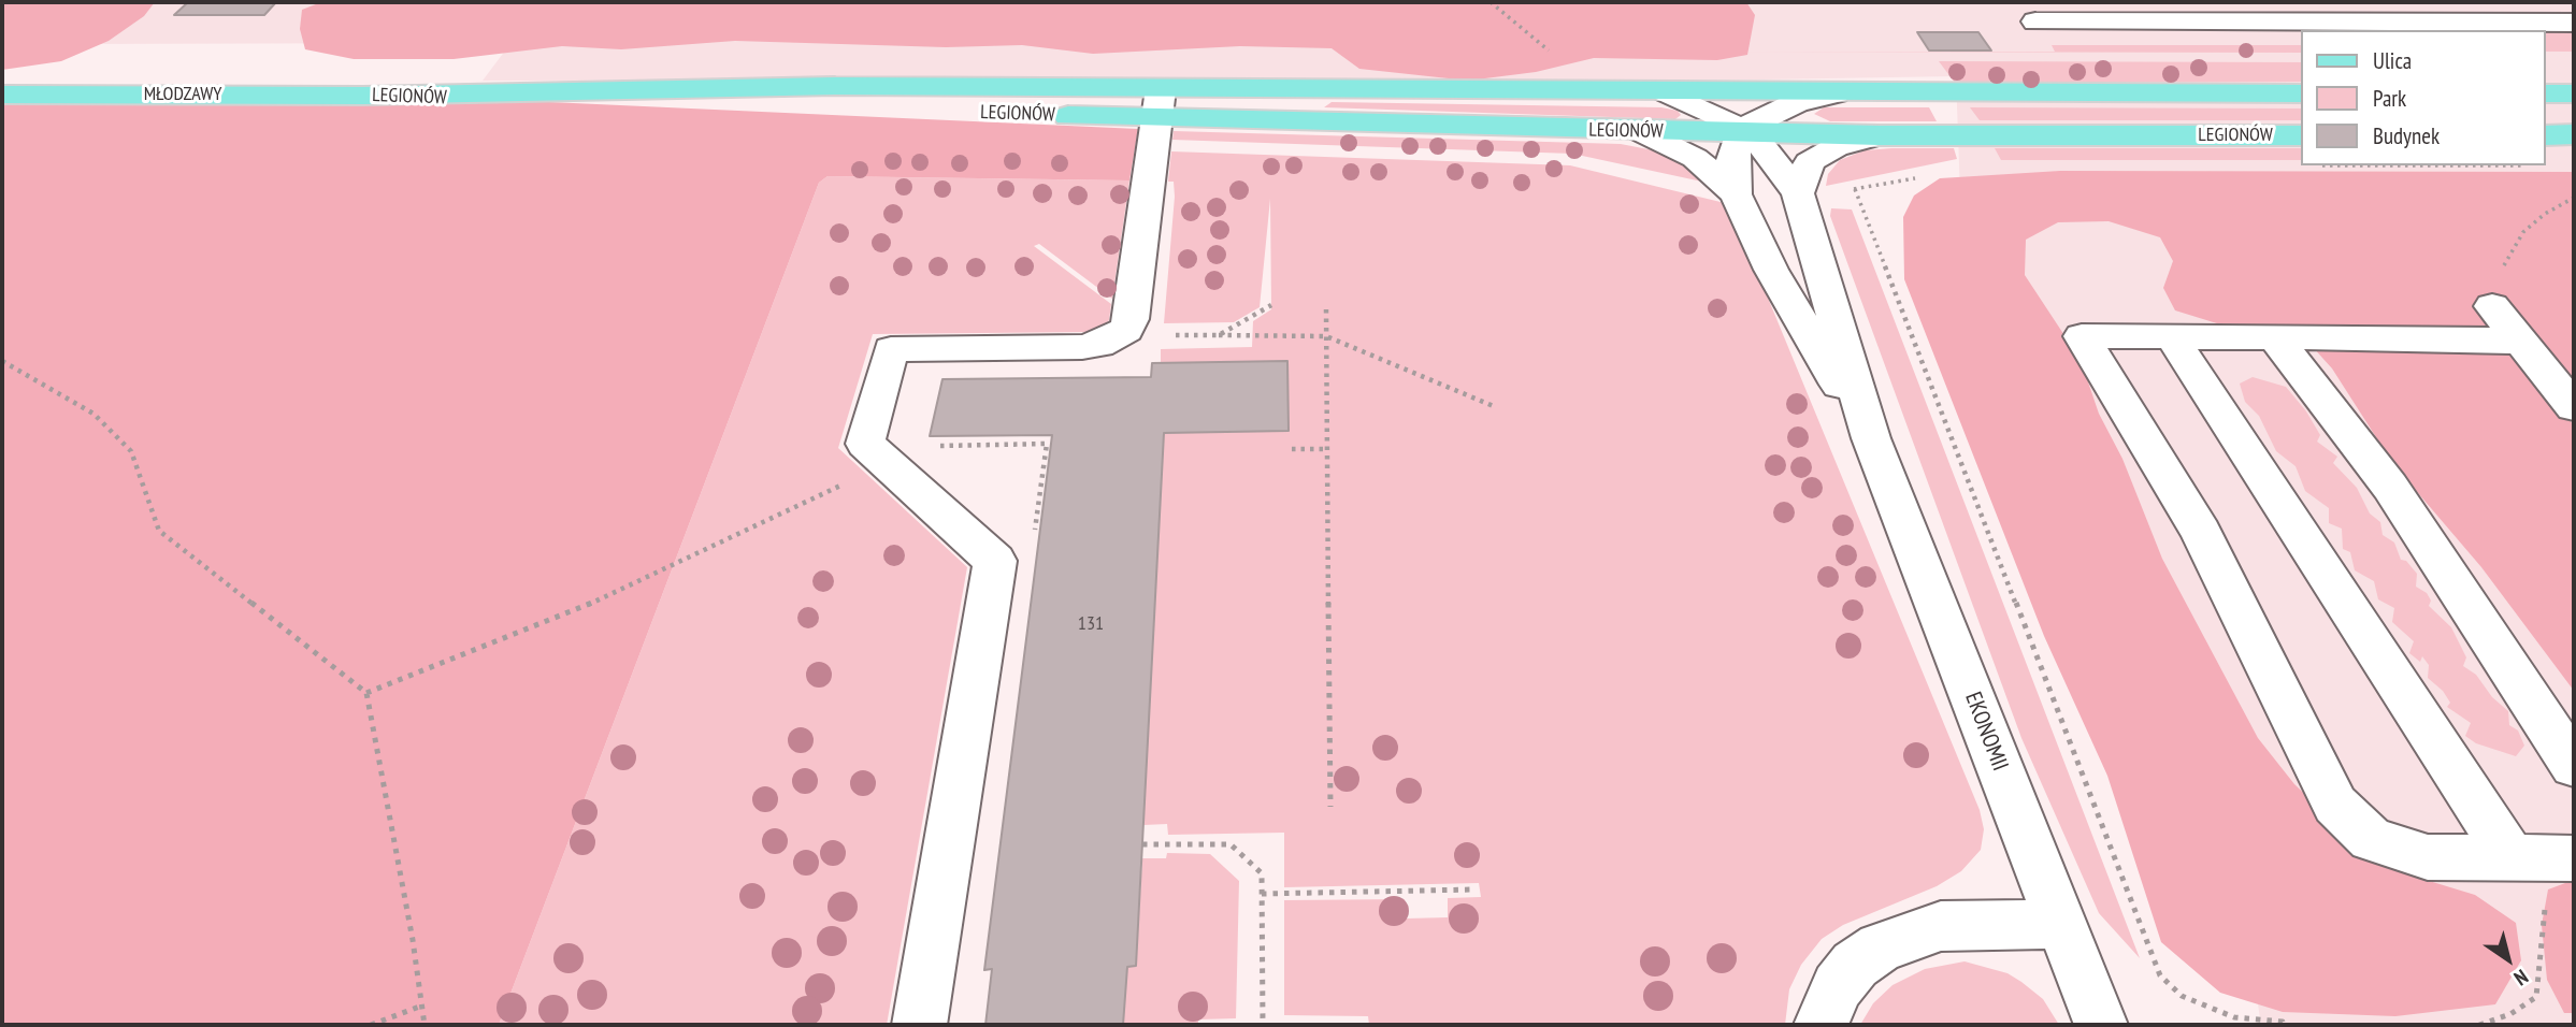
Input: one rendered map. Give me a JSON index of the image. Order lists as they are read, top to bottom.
{
  "streets": {
    "main road": ["MŁODZAWY", "LEGIONÓW"],
    "street": ["EKONOMII"]
  },
  "crossings": [
    ["MŁODZAWY", "LEGIONÓW"],
    ["LEGIONÓW", "EKONOMII"]
  ],
  "house_numbers": ["131"],
  "legend": ["Ulica", "Park", "Budynek"],
  "north": "bottom right"
}
